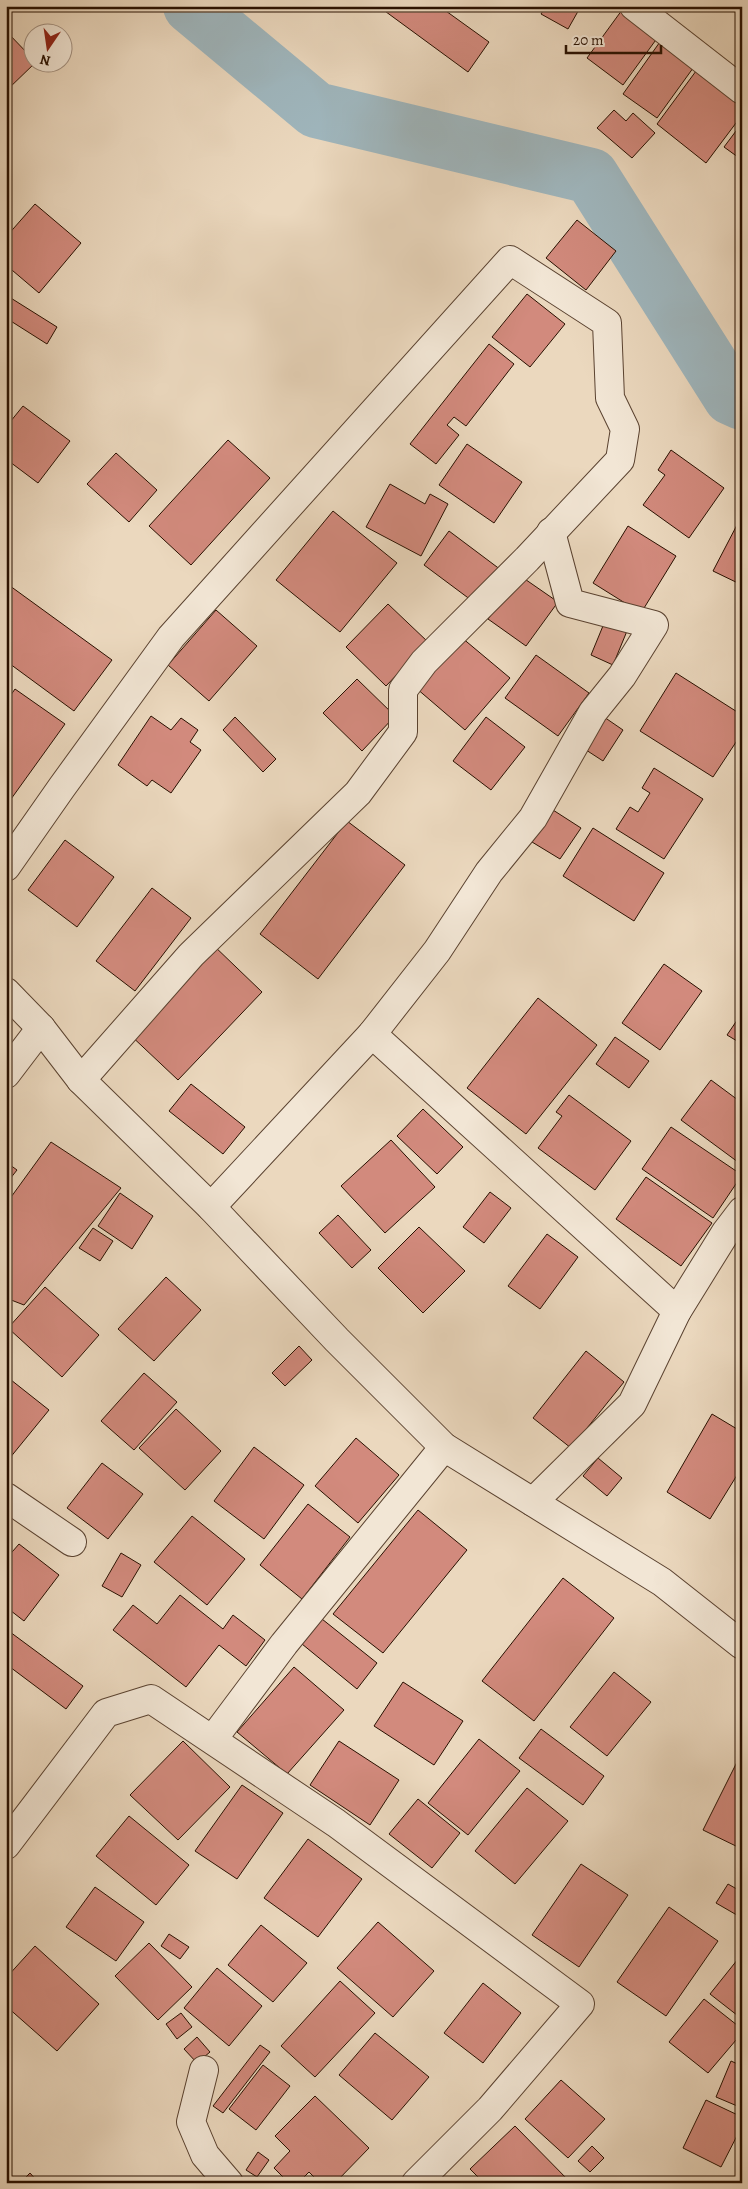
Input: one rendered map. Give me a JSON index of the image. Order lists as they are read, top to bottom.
{
  "scale_bar": "20 m",
  "north": "bottom"
}
